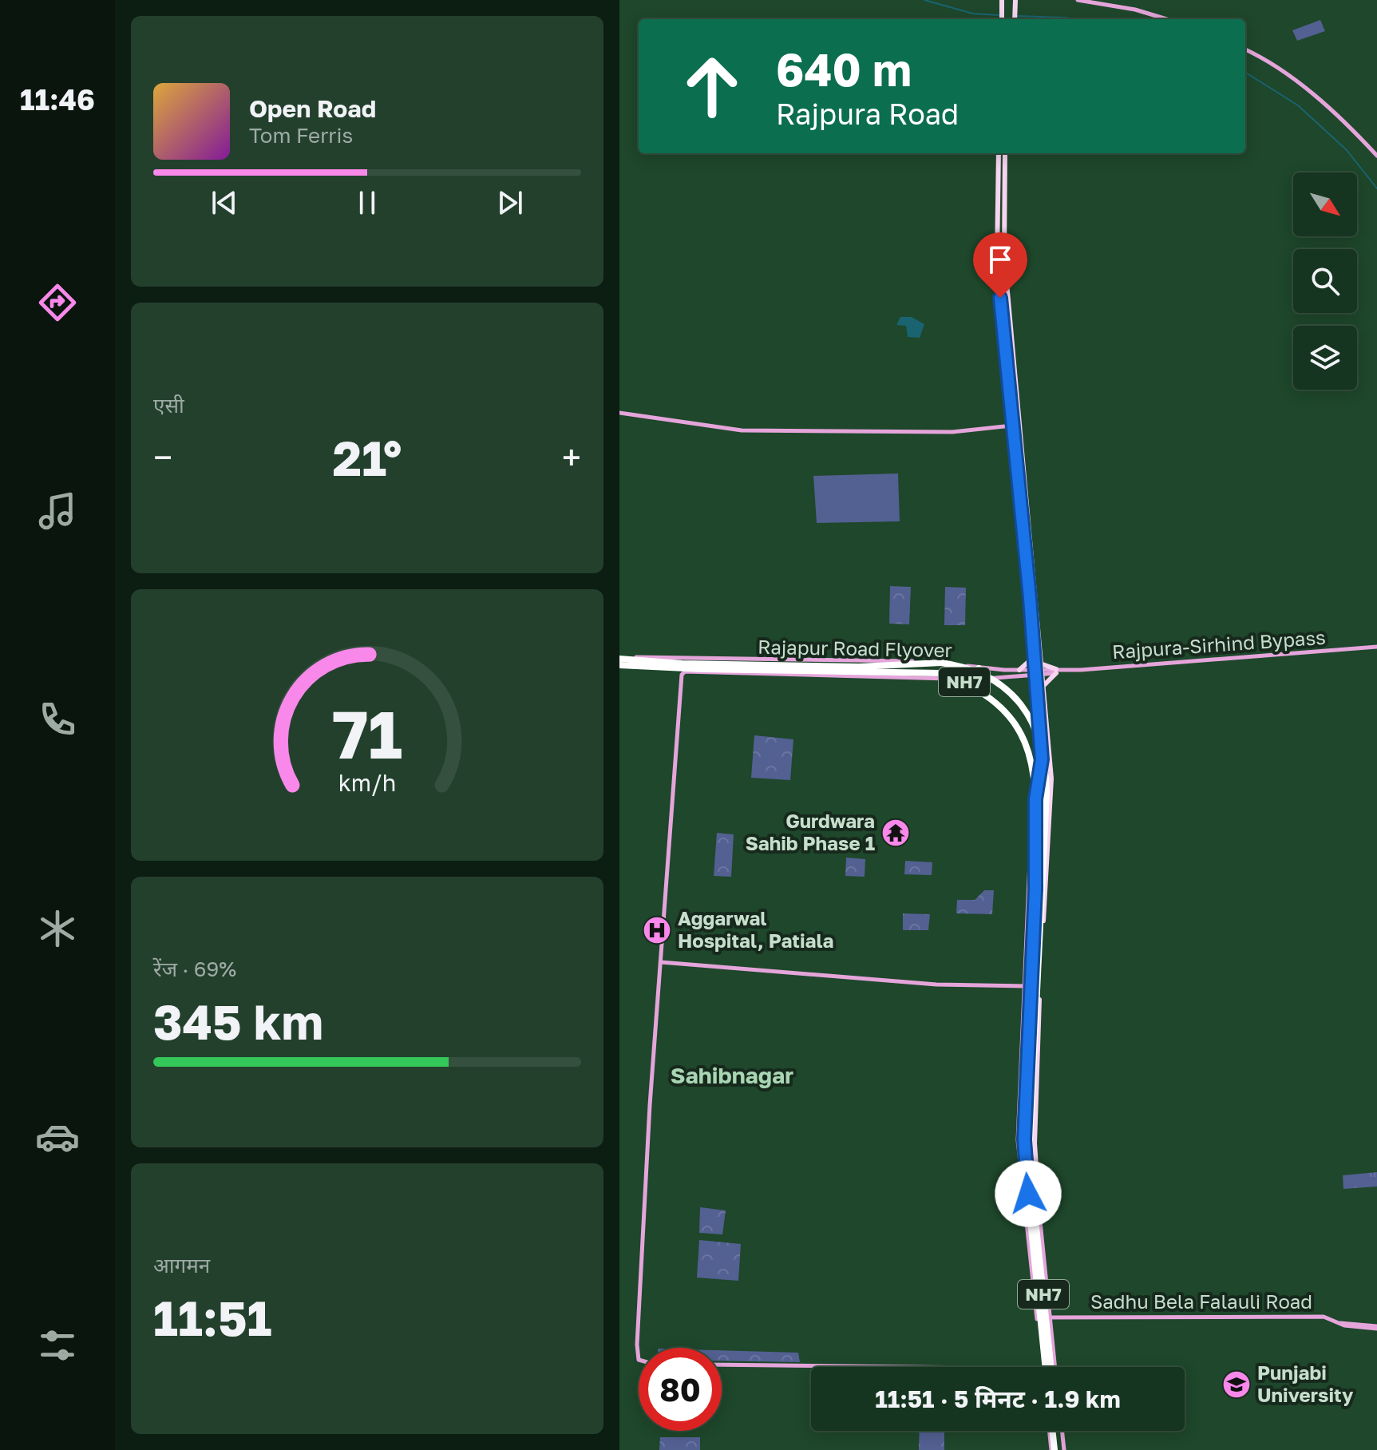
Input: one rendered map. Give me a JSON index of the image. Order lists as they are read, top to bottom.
{
  "streets": {
    "highway": ["Rajapur Road Flyover", "NH7"],
    "street": ["Rajpura-Sirhind Bypass", "Sadhu Bela Falauli Road"]
  },
  "crossings": [
    ["Rajapur Road Flyover", "NH7"],
    ["Rajapur Road Flyover", "Sadhu Bela Falauli Road"],
    ["NH7", "Sadhu Bela Falauli Road"]
  ],
  "districts": ["Sahibnagar"],
  "places": {
    "temple": ["Gurdwara Sahib Phase 1"],
    "hospital": ["Aggarwal Hospital, Patiala"],
    "school or university": ["Punjabi University"]
  },
  "north": "bottom right",
  "page": {
    "tabs": "11:46",
    "turn": ["640 m", "Rajpura Road"],
    "song": ["Open Road", "Tom Ferris"],
    "tile": [
      "एसी",
      ["रेंज · 69%", "345 km"],
      ["आगमन", "11:51"]
    ],
    "heat": ["−", "21°", "+"],
    "limit": "80",
    "trip": "11:51 · 5 मिनट · 1.9 km",
    "gauge": ["71", "km/h"]
  }
}
